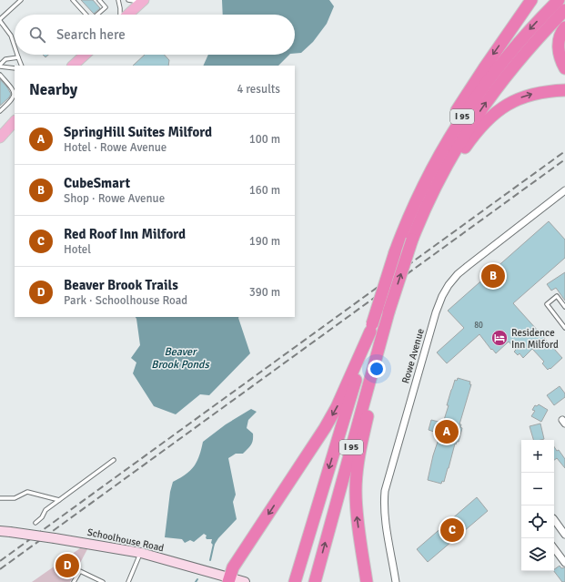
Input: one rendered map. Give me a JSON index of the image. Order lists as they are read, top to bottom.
{
  "streets": {
    "highway": ["I 95"],
    "main road": ["Schoolhouse Road"],
    "street": ["Rowe Avenue"]
  },
  "water": ["Beaver Brook Ponds"],
  "places": {
    "hotel": ["Residence Inn Milford"]
  },
  "house_numbers": ["80"],
  "page": {
    "search": "Search here",
    "heading": ["Nearby", "4 results"],
    "list": [
      {
        "mark": "A",
        "name": "SpringHill Suites Milford",
        "note": "Hotel · Rowe Avenue",
        "value": "100 m"
      },
      {
        "mark": "B",
        "name": "CubeSmart",
        "note": "Shop · Rowe Avenue",
        "value": "160 m"
      },
      {
        "mark": "C",
        "name": "Red Roof Inn Milford",
        "note": "Hotel",
        "value": "190 m"
      },
      {
        "mark": "D",
        "name": "Beaver Brook Trails",
        "note": "Park · Schoolhouse Road",
        "value": "390 m"
      }
    ],
    "pins": [
      "B",
      "A",
      "C",
      "D"
    ],
    "map_buttons": ["+", "−"]
  }
}
